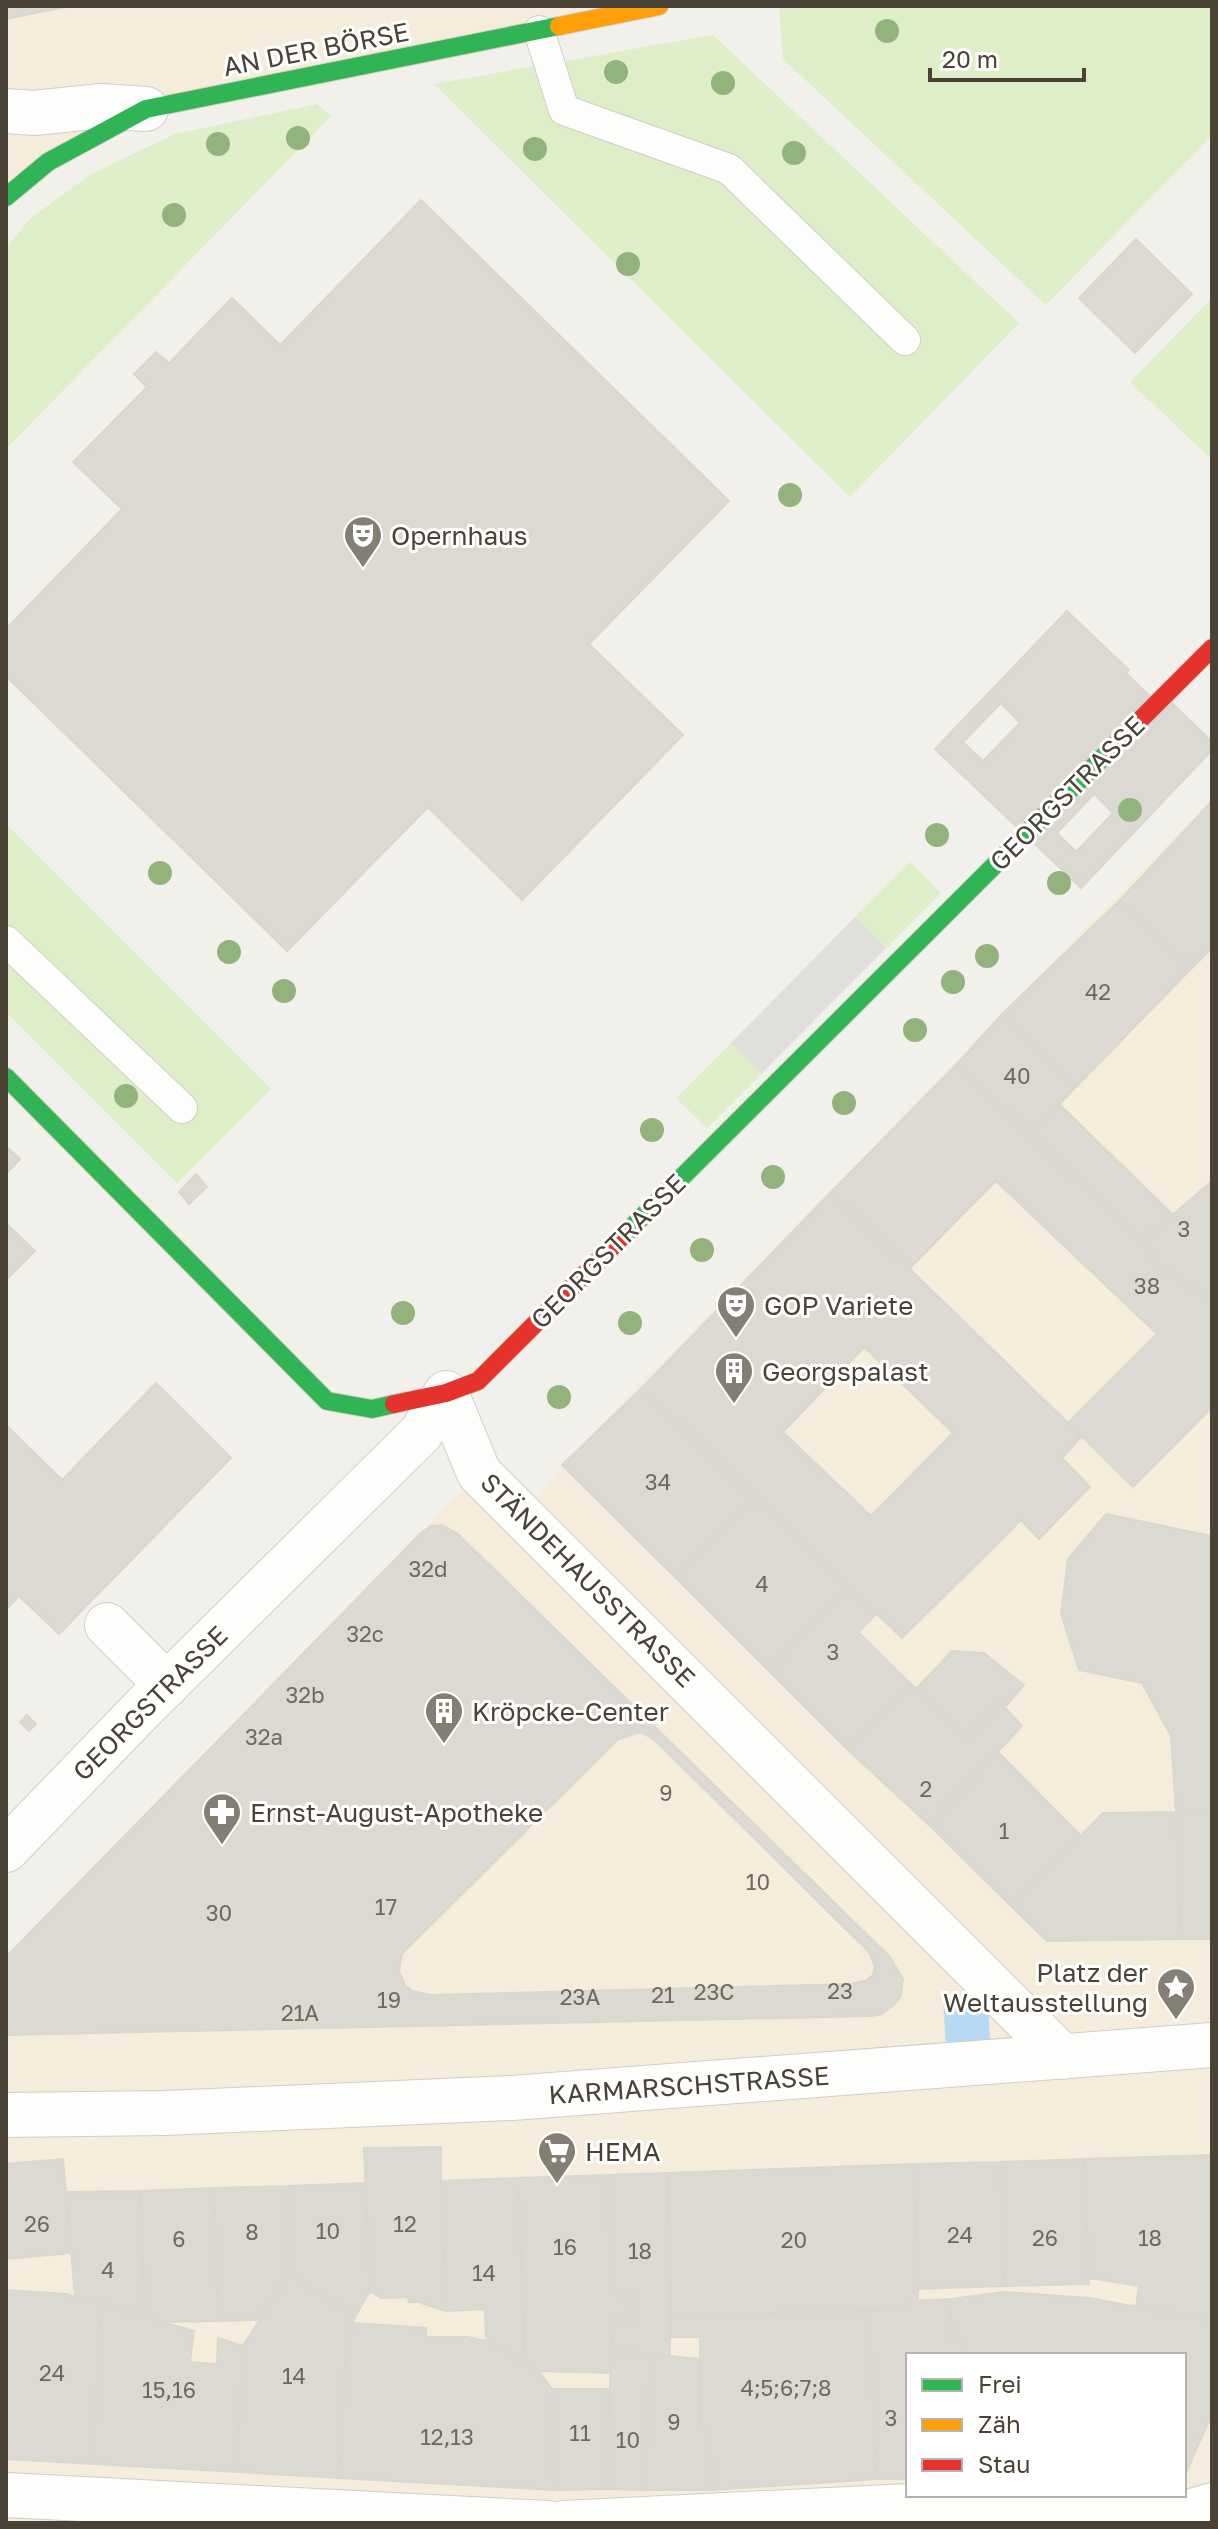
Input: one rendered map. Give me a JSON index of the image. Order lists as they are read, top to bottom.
{
  "streets": {
    "street": [
      "AN DER BÖRSE",
      "GEORGSTRASSE",
      "STÄNDEHAUSSTRASSE",
      "KARMARSCHSTRASSE"
    ]
  },
  "crossings": [
    ["GEORGSTRASSE", "STÄNDEHAUSSTRASSE"],
    ["STÄNDEHAUSSTRASSE", "KARMARSCHSTRASSE"]
  ],
  "places": {
    "theatre": ["Opernhaus", "GOP Variete"],
    "building": ["Georgspalast", "Kröpcke-Center"],
    "pharmacy": ["Ernst-August-Apotheke"],
    "place": ["Platz der Weltausstellung"],
    "supermarket": ["HEMA"]
  },
  "house_numbers": [
    "42",
    "40",
    "3",
    "38",
    "34",
    "32d",
    "4",
    "32c",
    "3",
    "32b",
    "32a",
    "2",
    "9",
    "1",
    "10",
    "17",
    "30",
    "23",
    "23C",
    "21",
    "23A",
    "19",
    "21A",
    "26",
    "12",
    "10",
    "8",
    "24",
    "26",
    "18",
    "6",
    "20",
    "16",
    "18",
    "4",
    "14",
    "24",
    "14",
    "4;5;6;7;8",
    "15,16",
    "3",
    "9",
    "11",
    "12,13",
    "10"
  ],
  "legend": ["Frei", "Zäh", "Stau"],
  "scale_bar": "20 m"
}
